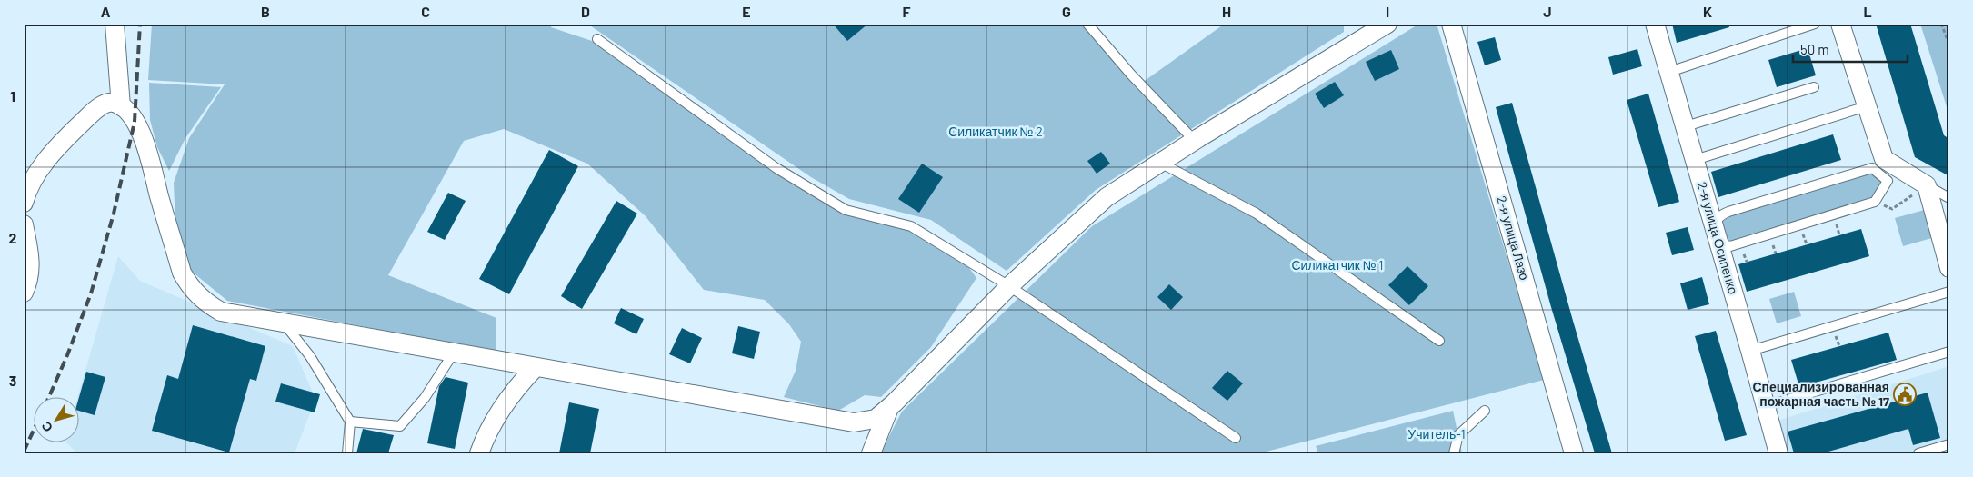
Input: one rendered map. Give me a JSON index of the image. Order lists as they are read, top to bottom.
{
  "streets": {
    "street": ["2-я улица Лазо", "2-я улица Осипенко"]
  },
  "parks": ["Силикатчик № 2", "Силикатчик № 1", "Учитель-1"],
  "places": {
    "public building": ["Специализированная пожарная часть № 17"]
  },
  "scale_bar": "50 m",
  "north": "bottom left",
  "grid": {
    "columns": [
      "A",
      "B",
      "C",
      "D",
      "E",
      "F",
      "G",
      "H",
      "I",
      "J",
      "K",
      "L"
    ],
    "rows": ["1", "2", "3"]
  }
}
